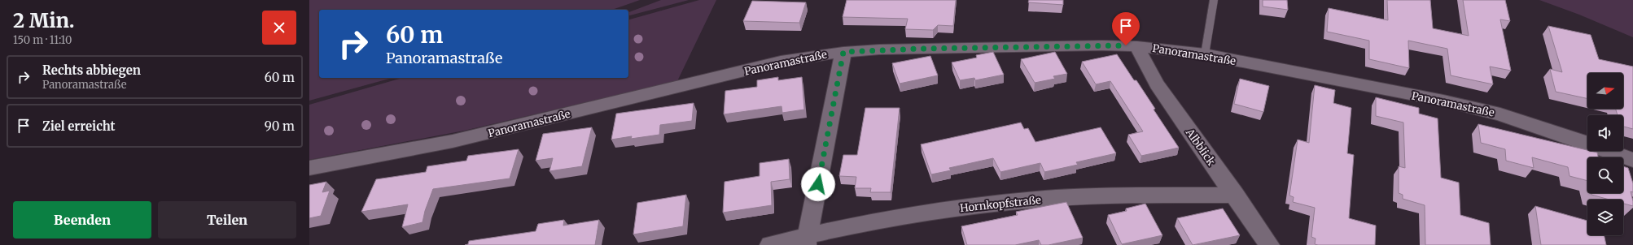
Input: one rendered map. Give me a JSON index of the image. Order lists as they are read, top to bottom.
{
  "streets": {
    "street": ["Panoramastraße", "Albblick", "Hornkopfstraße"]
  },
  "crossings": [
    ["Panoramastraße", "Albblick"],
    ["Albblick", "Hornkopfstraße"]
  ],
  "north": "right",
  "page": {
    "heading": ["2 Min.", "150 m · 11:10"],
    "turn": ["60 m", "Panoramastraße"],
    "list": [
      {
        "name": "Rechts abbiegen",
        "note": "Panoramastraße",
        "value": "60 m"
      },
      {
        "name": "Ziel erreicht",
        "value": "90 m"
      }
    ],
    "buttons": ["Beenden", "Teilen"]
  }
}
